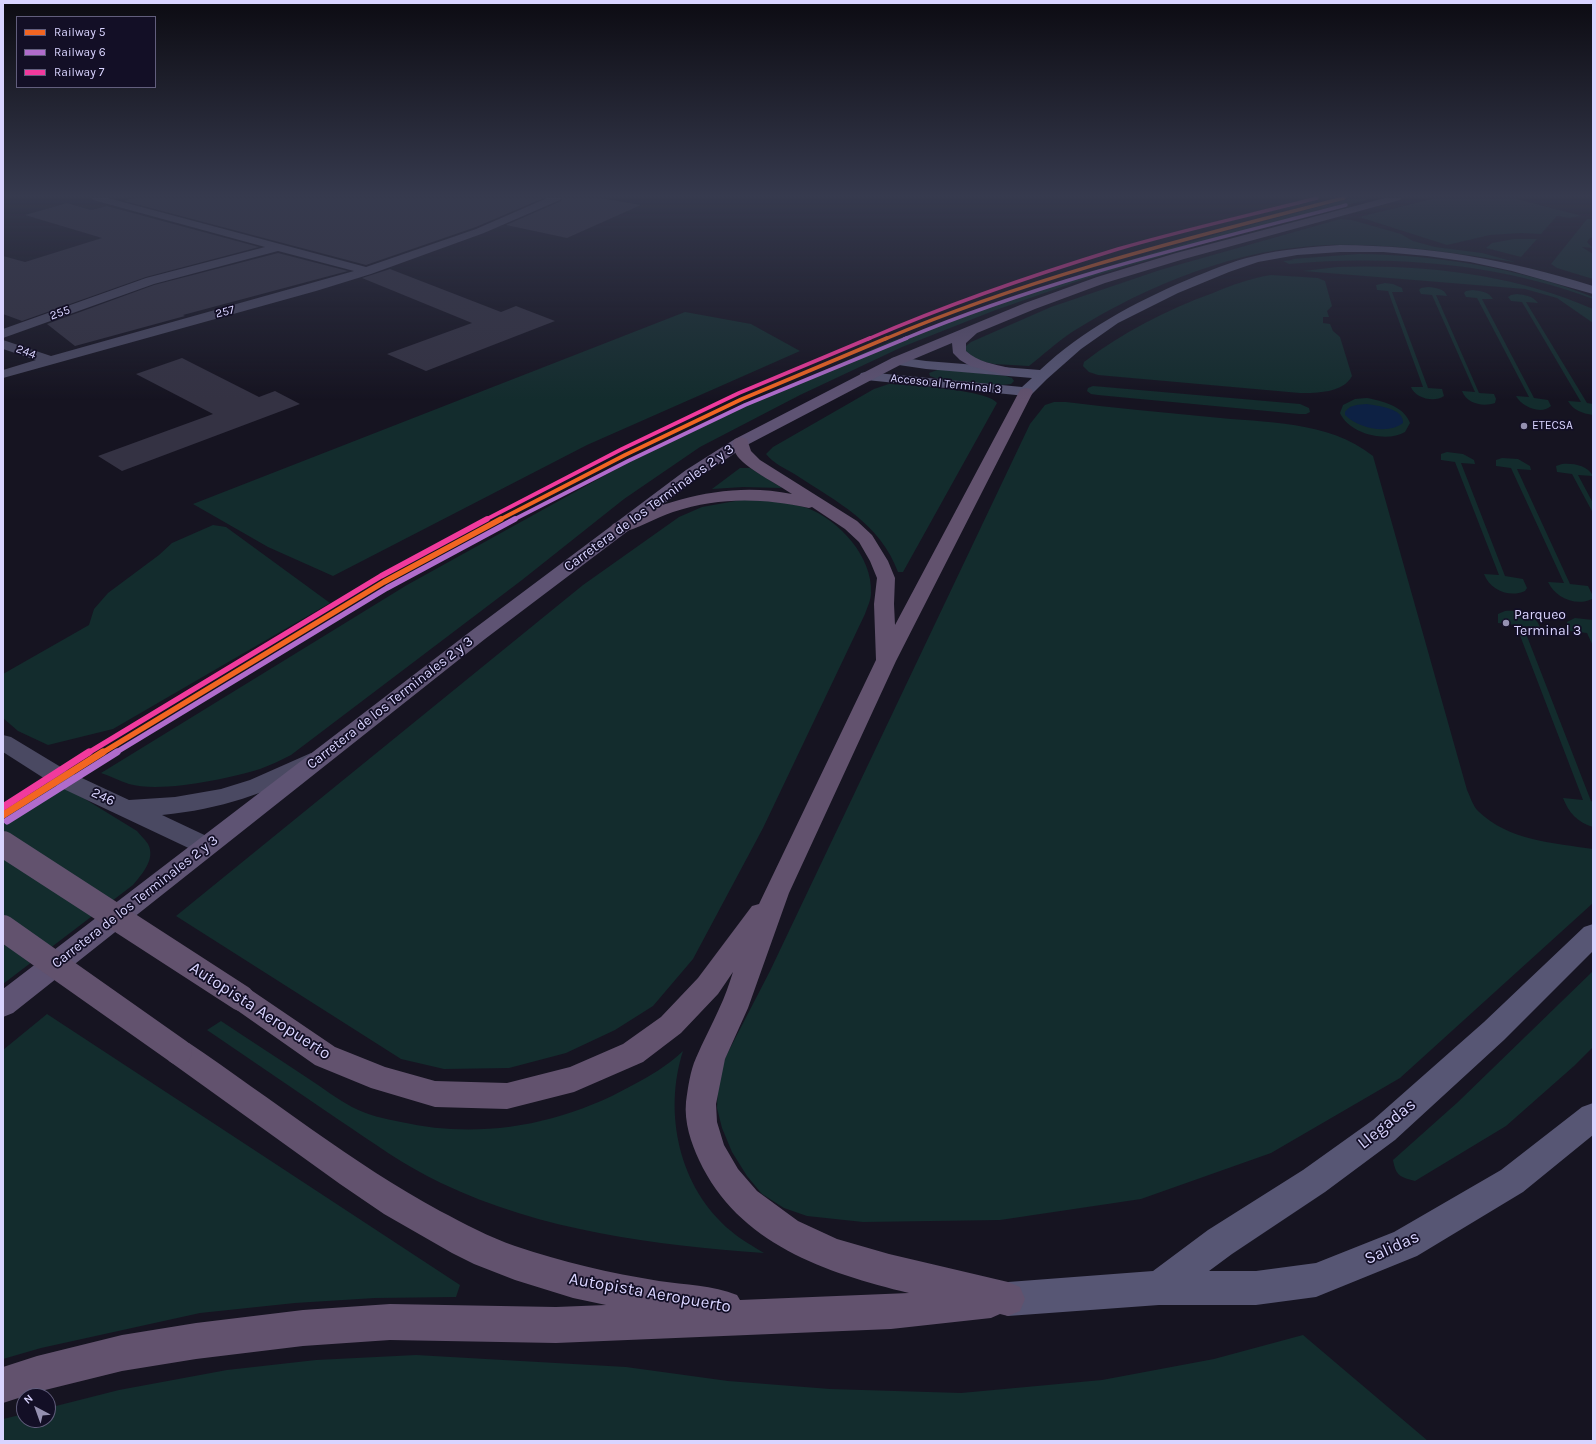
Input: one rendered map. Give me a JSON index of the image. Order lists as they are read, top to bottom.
{
  "streets": {
    "highway": ["Autopista Aeropuerto"],
    "main road": [
      "Acceso al Terminal 3",
      "Carretera de los Terminales 2 y 3",
      "Llegadas",
      "Salidas"
    ],
    "street": [
      "257",
      "255",
      "244",
      "246"
    ]
  },
  "crossings": [
    ["257", "244"],
    ["Acceso al Terminal 3", "Carretera de los Terminales 2 y 3"],
    ["Carretera de los Terminales 2 y 3", "246"],
    ["Llegadas", "Salidas"]
  ],
  "places": ["ETECSA", "Parqueo Terminal 3"],
  "lines": ["rail line 5", "rail line 6", "rail line 7"],
  "legend": ["Railway 5", "Railway 6", "Railway 7"],
  "north": "top left"
}
